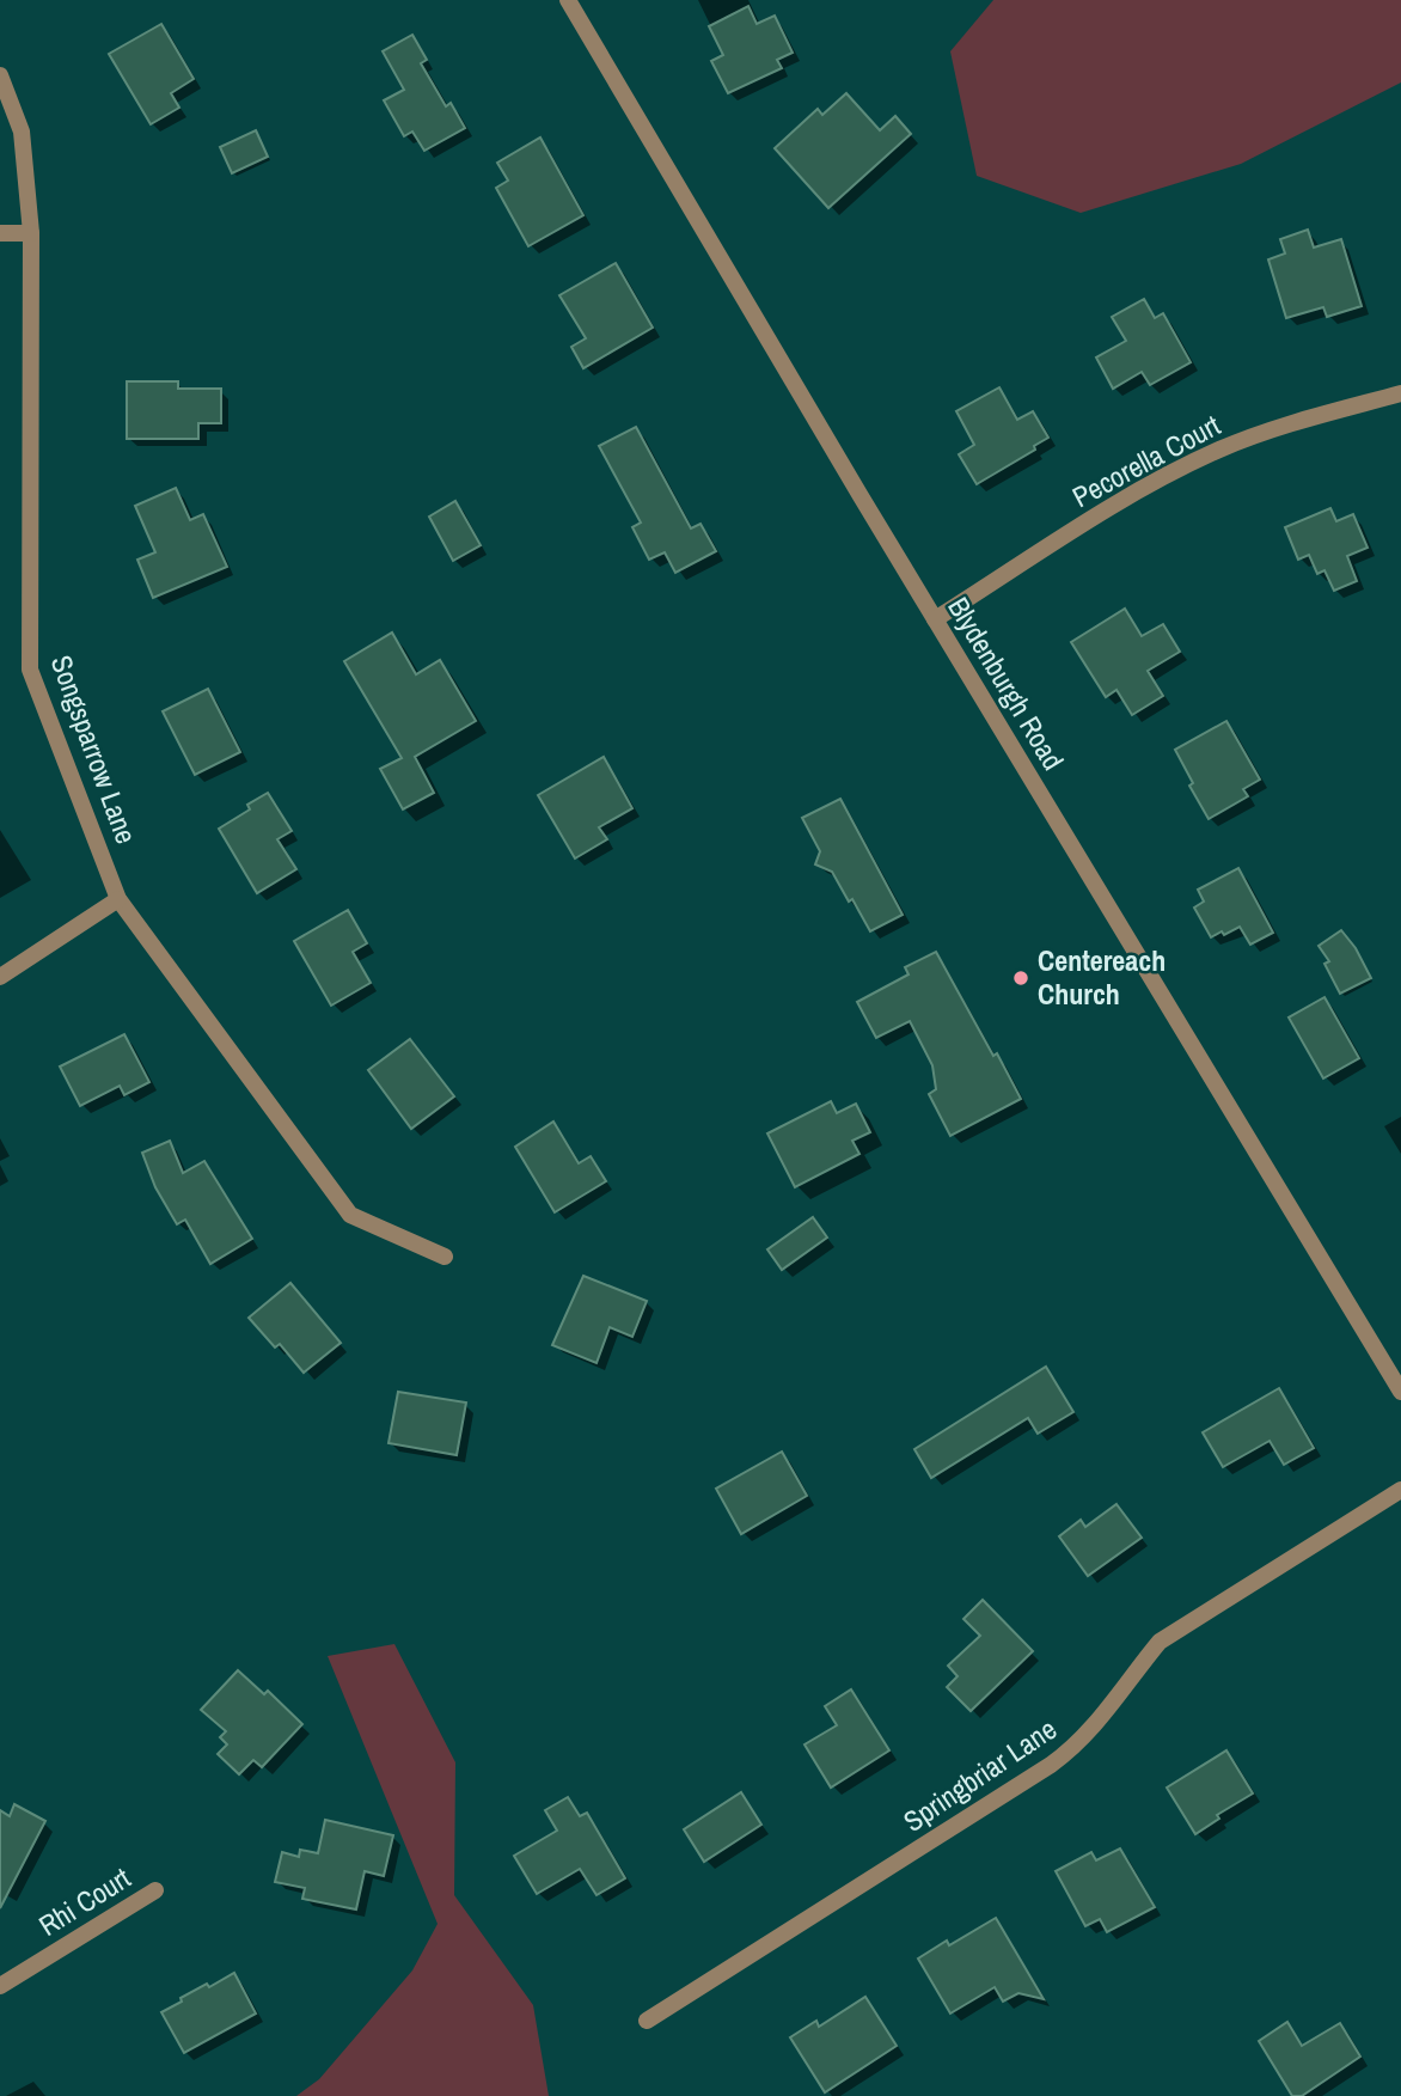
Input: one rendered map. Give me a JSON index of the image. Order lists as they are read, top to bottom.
{
  "streets": {
    "street": [
      "Pecorella Court",
      "Blydenburgh Road",
      "Songsparrow Lane",
      "Springbriar Lane",
      "Rhi Court"
    ]
  },
  "crossings": [
    ["Pecorella Court", "Blydenburgh Road"]
  ],
  "places": ["Centereach Church"]
}
